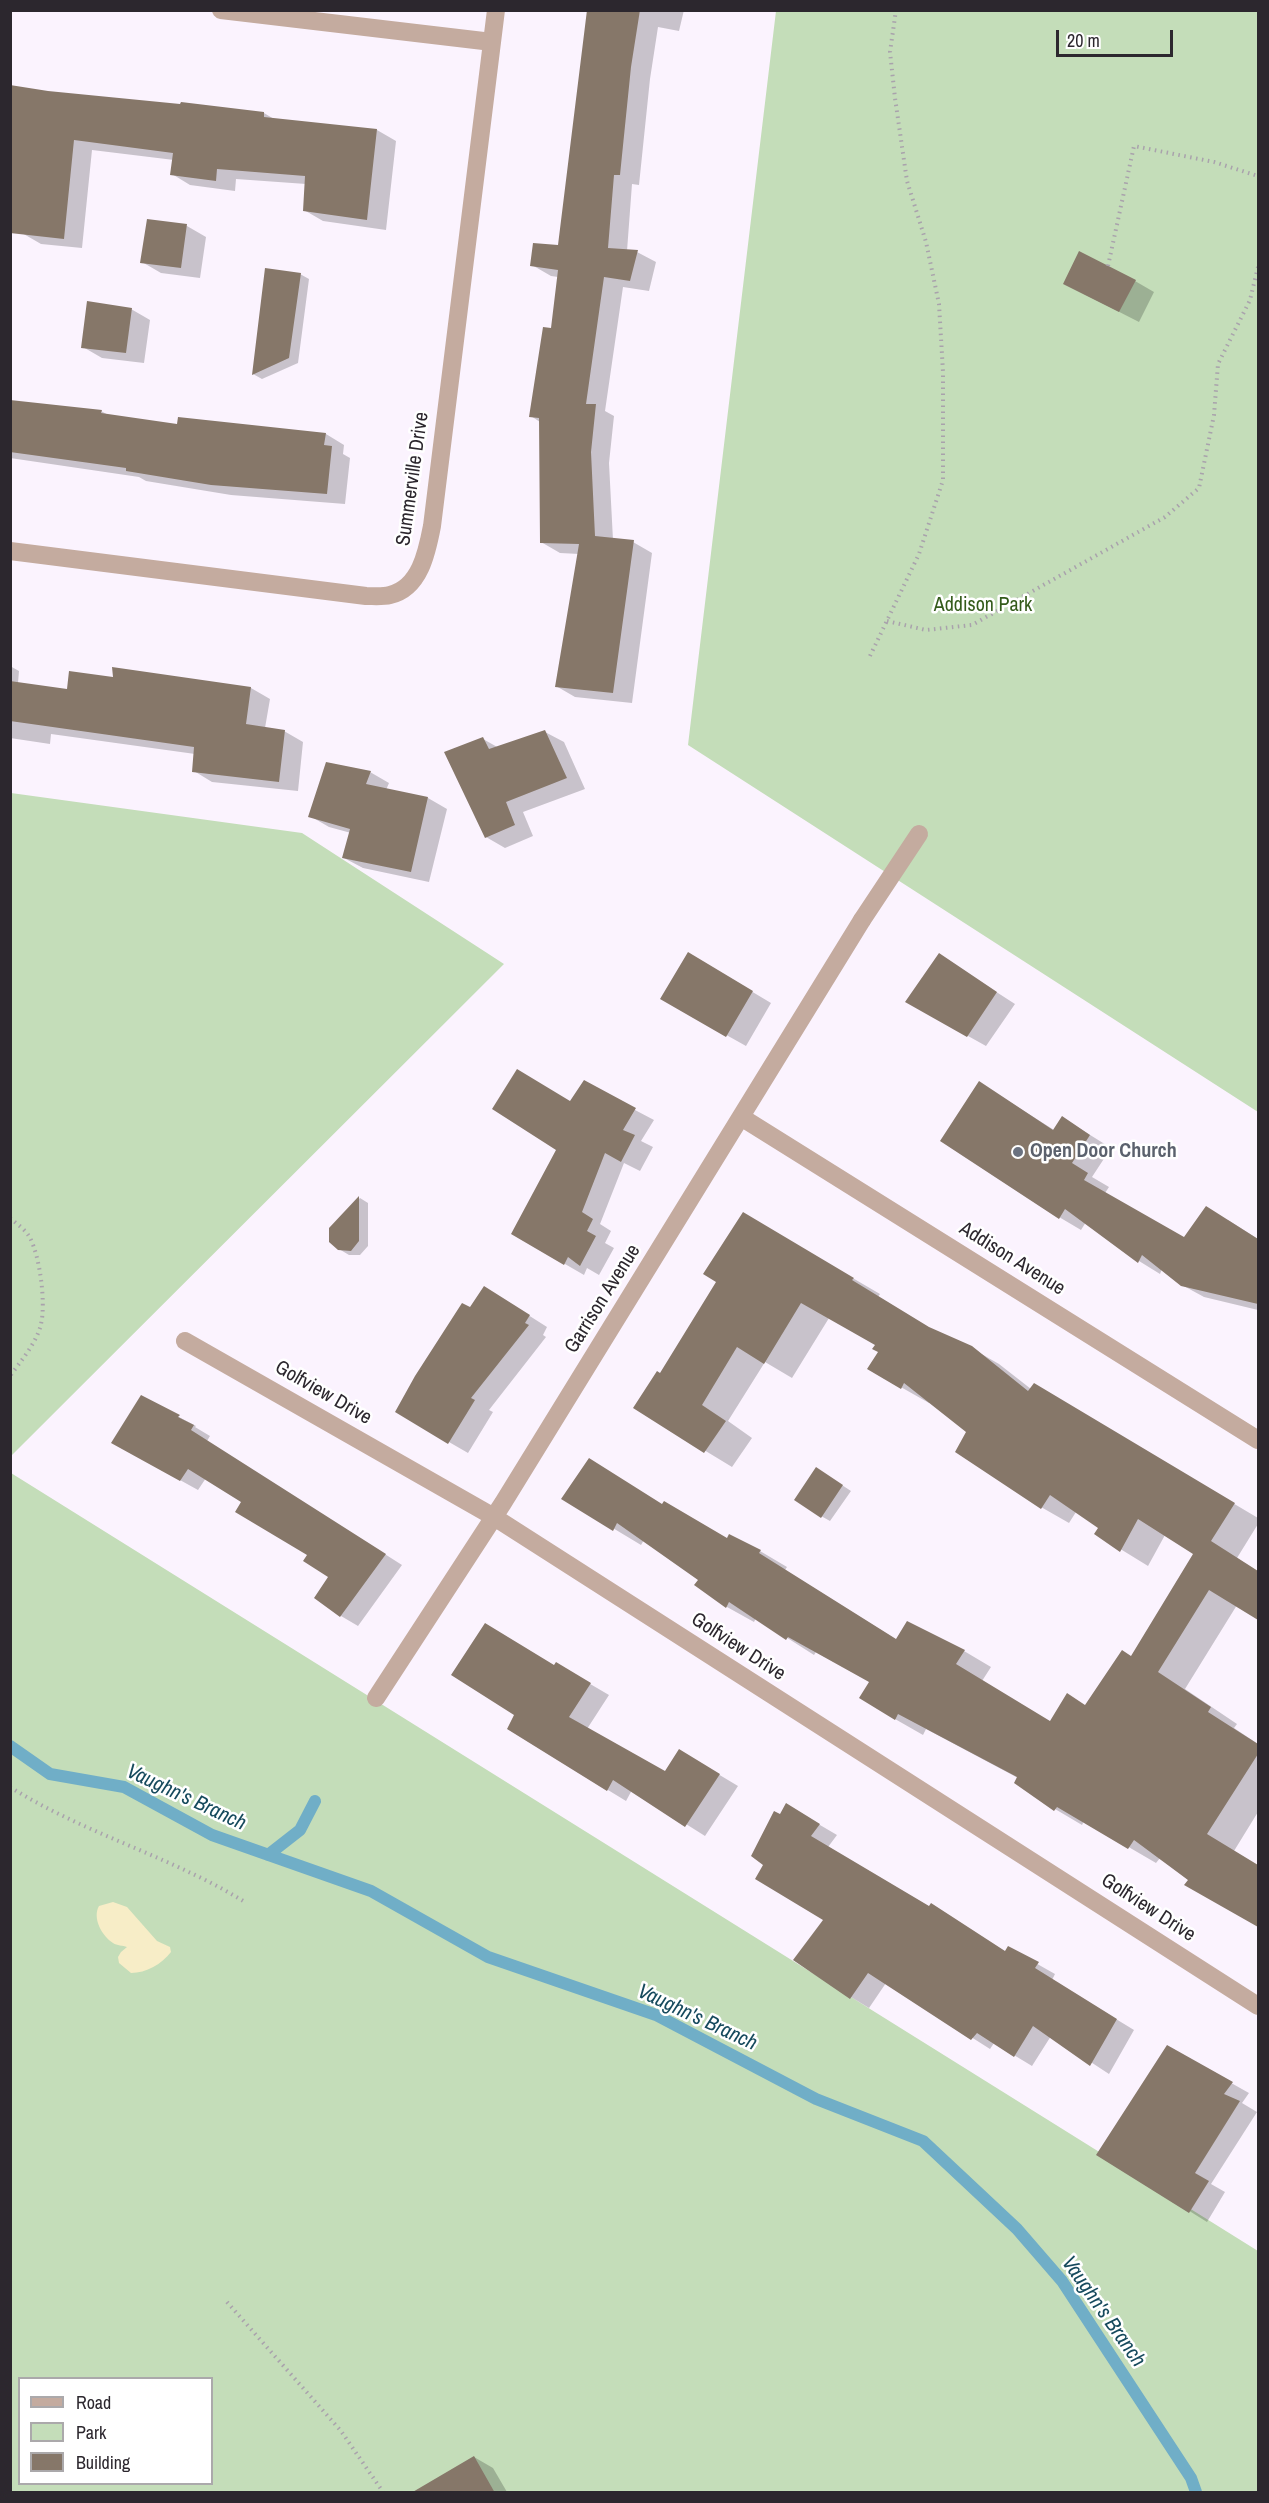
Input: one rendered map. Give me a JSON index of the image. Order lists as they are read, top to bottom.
{
  "streets": {
    "street": [
      "Summerville Drive",
      "Addison Avenue",
      "Garrison Avenue",
      "Golfview Drive"
    ]
  },
  "crossings": [
    ["Addison Avenue", "Garrison Avenue"],
    ["Garrison Avenue", "Golfview Drive"]
  ],
  "water": ["Vaughn's Branch"],
  "parks": ["Addison Park"],
  "places": ["Open Door Church"],
  "legend": ["Road", "Park", "Building"],
  "scale_bar": "20 m"
}
